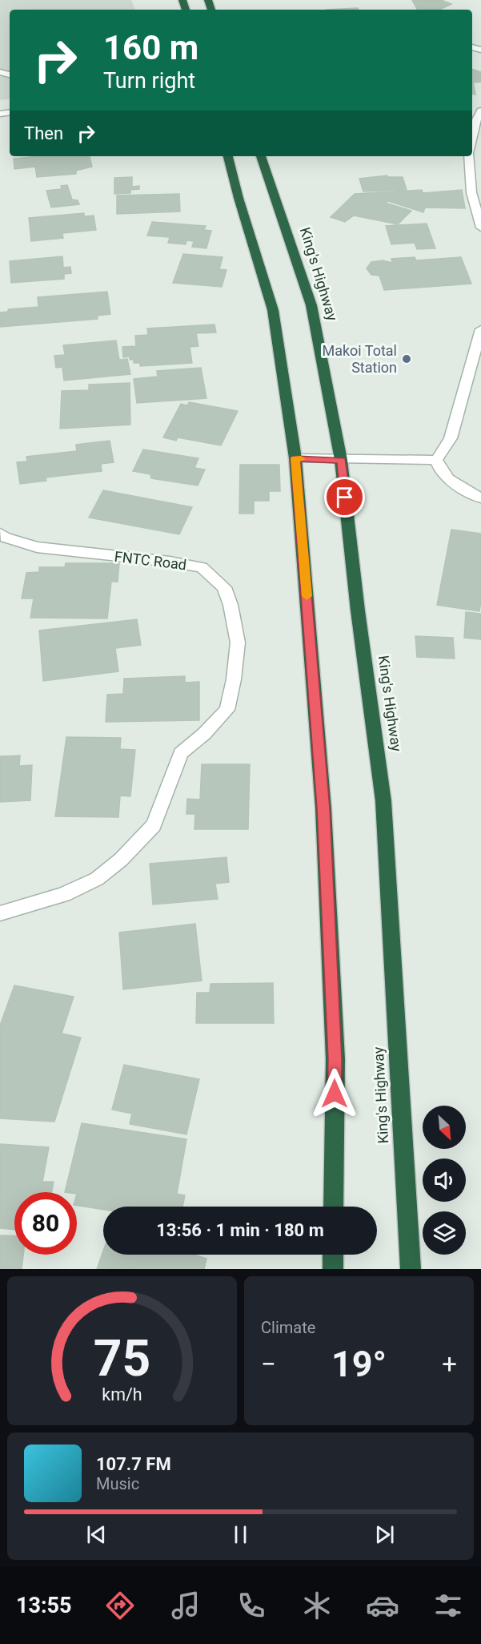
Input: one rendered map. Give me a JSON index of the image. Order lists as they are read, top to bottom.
{
  "streets": {
    "highway": ["King's Highway"],
    "street": ["FNTC Road"]
  },
  "places": ["Makoi Total Station"],
  "north": "bottom right",
  "page": {
    "turn": ["160 m", "Turn right"],
    "then": "Then",
    "limit": "80",
    "trip": "13:56 · 1 min · 180 m",
    "tile": "Climate",
    "heat": ["−", "19°", "+"],
    "song": ["107.7 FM", "Music"],
    "tabs": "13:55",
    "gauge": ["75", "km/h"]
  }
}
